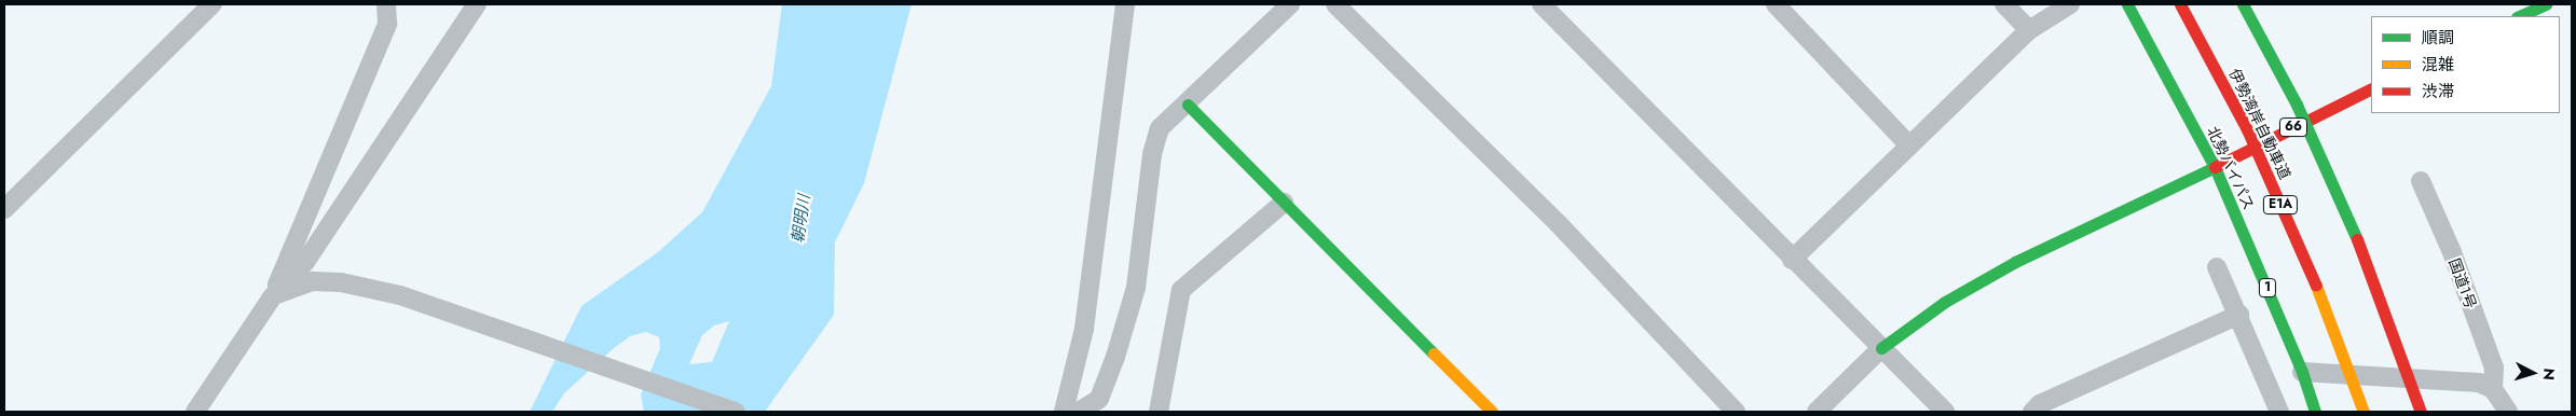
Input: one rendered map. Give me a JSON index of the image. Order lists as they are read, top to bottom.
{
  "streets": {
    "main road": [
      "伊勢湾岸自動車道",
      "66",
      "北勢バイパス",
      "E1A",
      "1"
    ],
    "street": ["国道1号"]
  },
  "crossings": [
    ["66", "北勢バイパス"]
  ],
  "water": ["朝明川"],
  "legend": ["順調", "混雑", "渋滞"],
  "north": "right"
}
